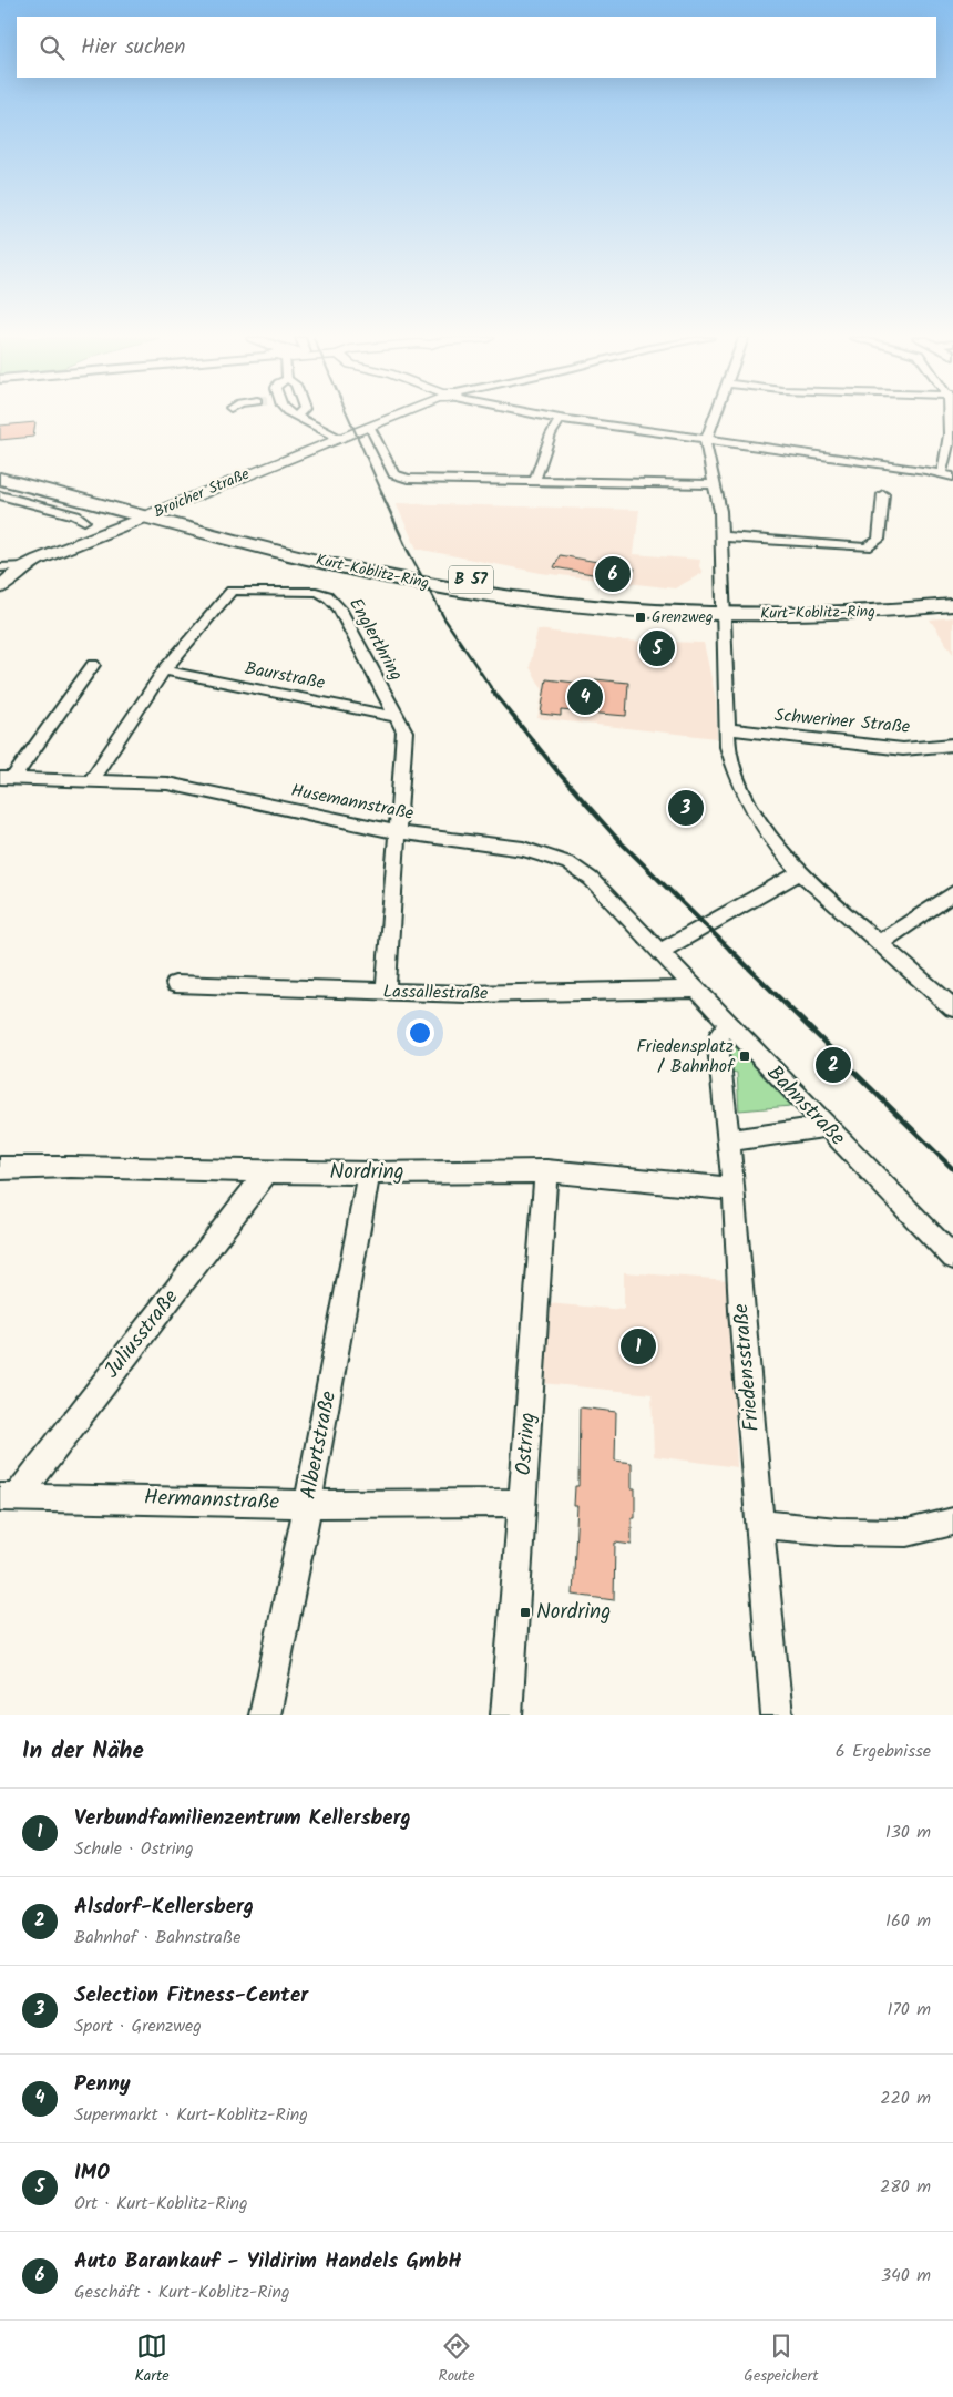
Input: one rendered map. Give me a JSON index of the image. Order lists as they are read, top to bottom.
{
  "streets": {
    "main road": ["Broicher Straße", "Kurt-Koblitz-Ring", "B 57"],
    "street": [
      "Englerthring",
      "Baurstraße",
      "Schweriner Straße",
      "Husemannstraße",
      "Lassallestraße",
      "Bahnstraße",
      "Nordring",
      "Juliusstraße",
      "Friedensstraße",
      "Ostring",
      "Albertstraße",
      "Hermannstraße"
    ]
  },
  "crossings": [
    ["Broicher Straße", "Kurt-Koblitz-Ring"],
    ["Englerthring", "Baurstraße"],
    ["Englerthring", "Husemannstraße"],
    ["Englerthring", "Lassallestraße"],
    ["Husemannstraße", "Bahnstraße"],
    ["Lassallestraße", "Bahnstraße"],
    ["Bahnstraße", "Friedensstraße"],
    ["Nordring", "Juliusstraße"],
    ["Nordring", "Friedensstraße"],
    ["Nordring", "Ostring"],
    ["Nordring", "Albertstraße"],
    ["Juliusstraße", "Hermannstraße"],
    ["Ostring", "Hermannstraße"],
    ["Albertstraße", "Hermannstraße"]
  ],
  "places": {
    "transit": ["Grenzweg", "Friedensplatz / Bahnhof", "Nordring"]
  },
  "page": {
    "search": "Hier suchen",
    "pins": [
      "6",
      "5",
      "4",
      "3",
      "2",
      "1"
    ],
    "heading": ["In der Nähe", "6 Ergebnisse"],
    "list": [
      {
        "mark": "1",
        "name": "Verbundfamilienzentrum Kellersberg",
        "note": "Schule · Ostring",
        "value": "130 m"
      },
      {
        "mark": "2",
        "name": "Alsdorf-Kellersberg",
        "note": "Bahnhof · Bahnstraße",
        "value": "160 m"
      },
      {
        "mark": "3",
        "name": "Selection Fitness-Center",
        "note": "Sport · Grenzweg",
        "value": "170 m"
      },
      {
        "mark": "4",
        "name": "Penny",
        "note": "Supermarkt · Kurt-Koblitz-Ring",
        "value": "220 m"
      },
      {
        "mark": "5",
        "name": "IMO",
        "note": "Ort · Kurt-Koblitz-Ring",
        "value": "280 m"
      },
      {
        "mark": "6",
        "name": "Auto Barankauf - Yildirim Handels GmbH",
        "note": "Geschäft · Kurt-Koblitz-Ring",
        "value": "340 m"
      }
    ],
    "nav": ["Karte", "Route", "Gespeichert"]
  }
}
